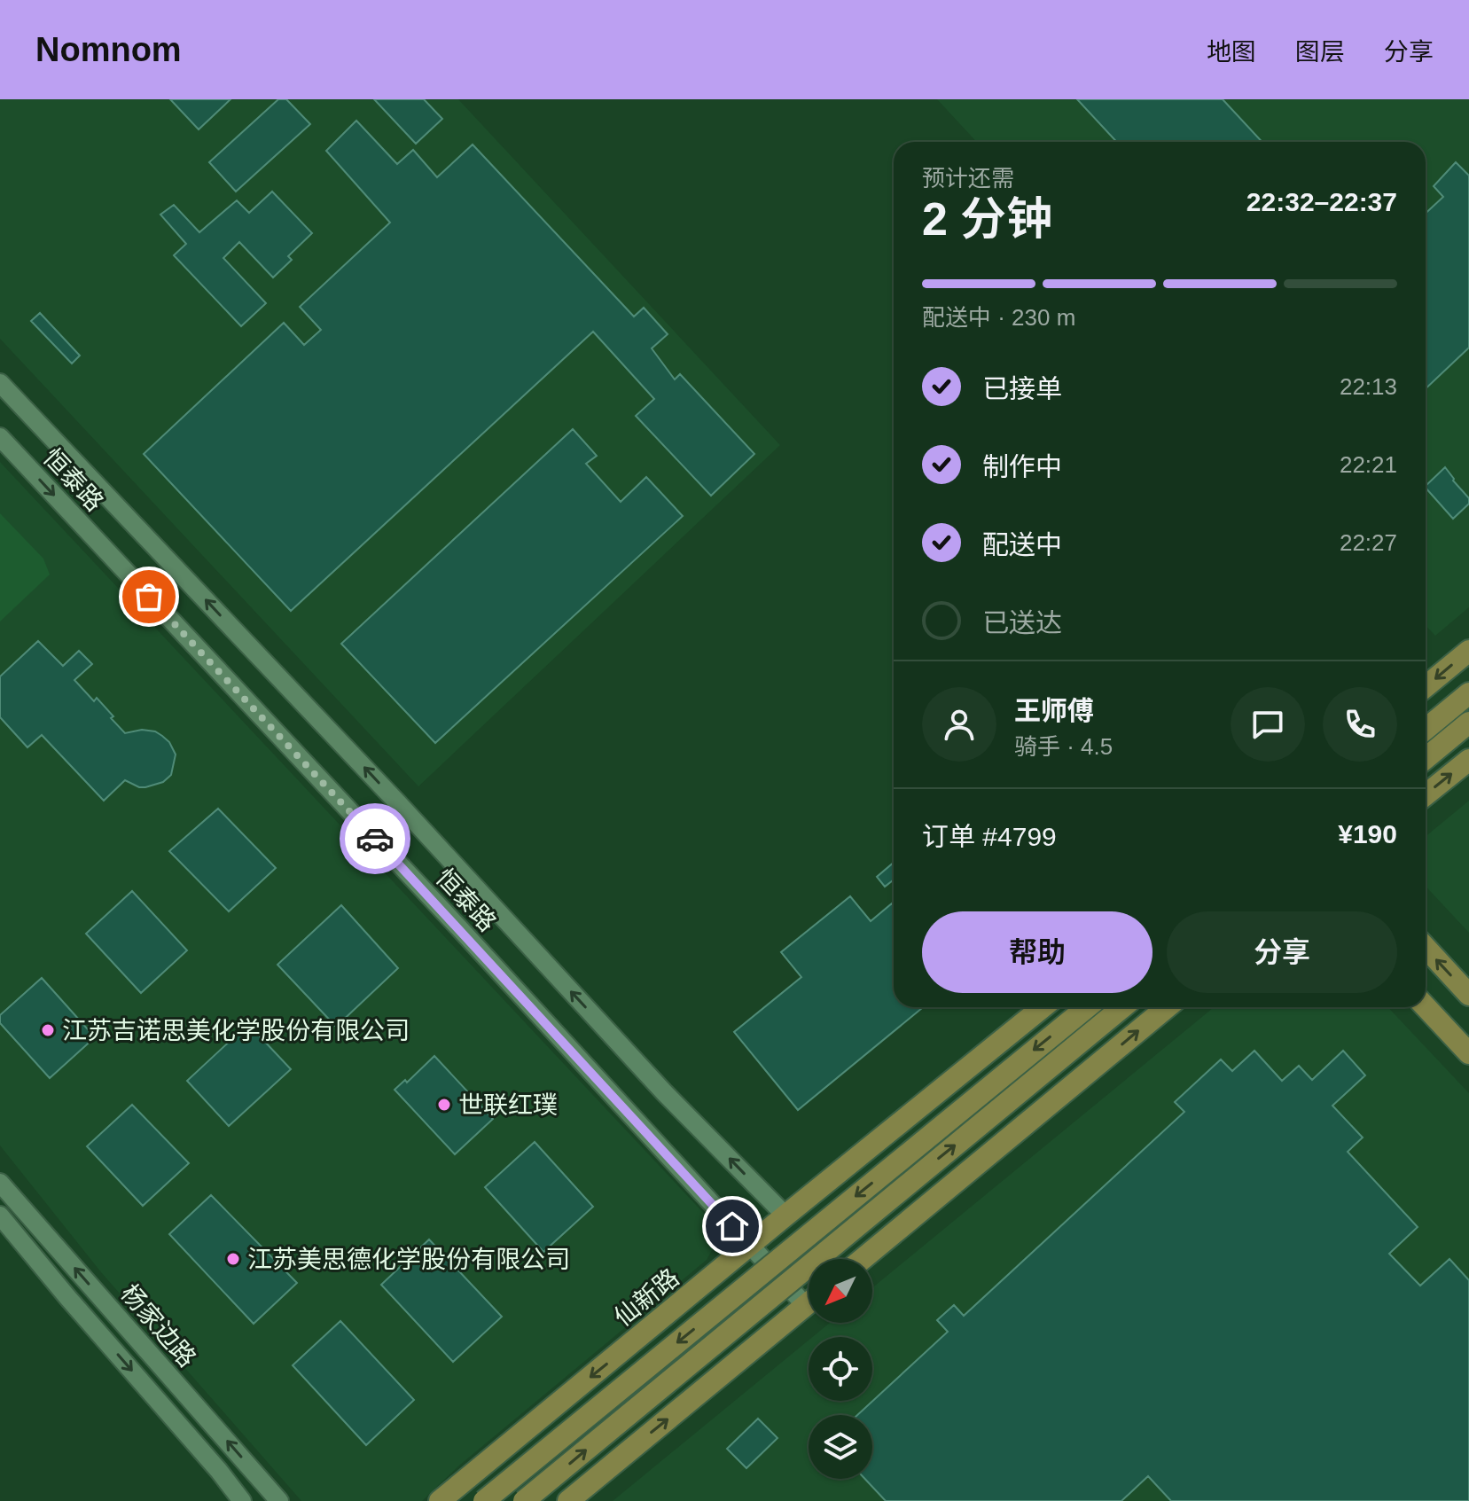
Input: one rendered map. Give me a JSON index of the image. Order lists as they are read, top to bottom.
{
  "streets": {
    "main road": ["仙新路"],
    "street": ["恒泰路", "杨家边路"]
  },
  "crossings": [
    ["恒泰路", "仙新路"]
  ],
  "places": ["江苏吉诺思美化学股份有限公司", "世联红璞", "江苏美思德化学股份有限公司"],
  "north": "bottom left",
  "page": {
    "header": "Nomnom",
    "nav": ["地图", "图层", "分享"],
    "heading": ["2 分钟", "预计还需", "22:32–22:37"],
    "panel": [
      "王师傅",
      "骑手 · 4.5",
      "订单 #4799",
      "¥190"
    ],
    "bar": "配送中 · 230 m",
    "list": [
      ["已接单", "22:13"],
      ["制作中", "22:21"],
      ["配送中", "22:27"],
      "已送达"
    ],
    "buttons": ["帮助", "分享"]
  }
}
